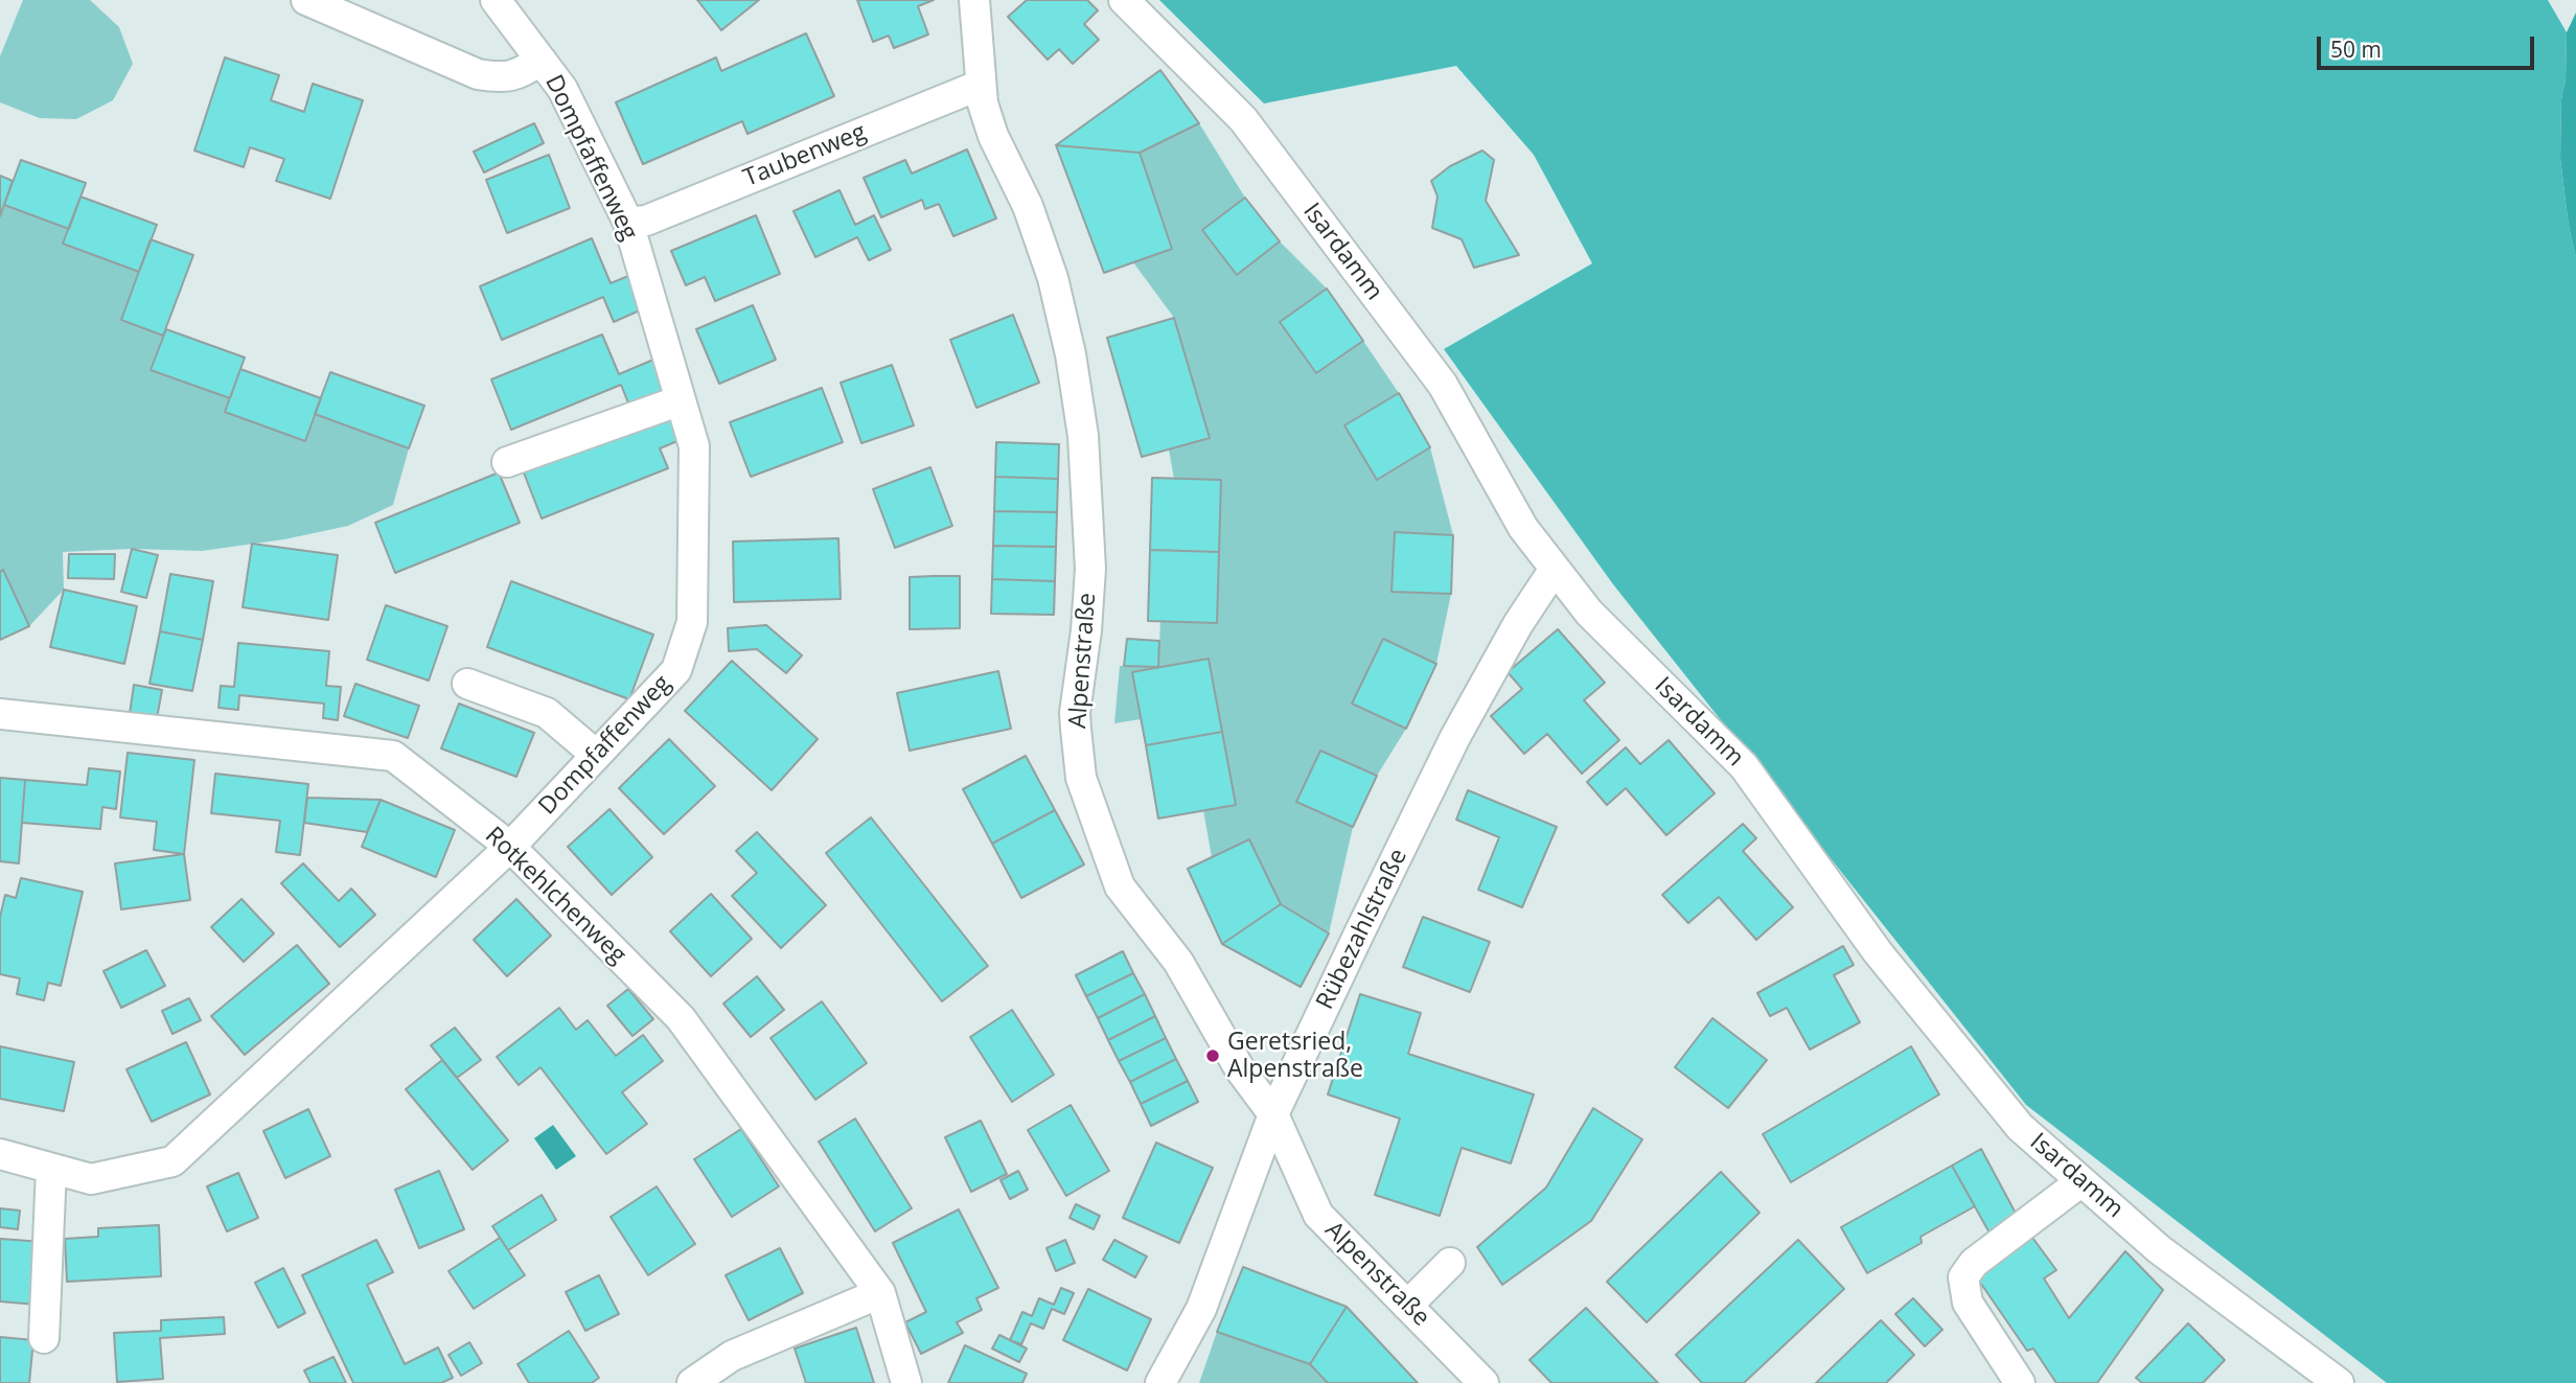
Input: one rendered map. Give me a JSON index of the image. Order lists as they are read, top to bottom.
{
  "streets": {
    "street": [
      "Taubenweg",
      "Dompfaffenweg",
      "Isardamm",
      "Alpenstraße",
      "Rotkehlchenweg",
      "Rübezahlstraße"
    ]
  },
  "crossings": [
    ["Taubenweg", "Dompfaffenweg"],
    ["Taubenweg", "Alpenstraße"],
    ["Dompfaffenweg", "Rotkehlchenweg"],
    ["Isardamm", "Rübezahlstraße"],
    ["Alpenstraße", "Rübezahlstraße"]
  ],
  "places": ["Geretsried, Alpenstraße"],
  "scale_bar": "50 m"
}
